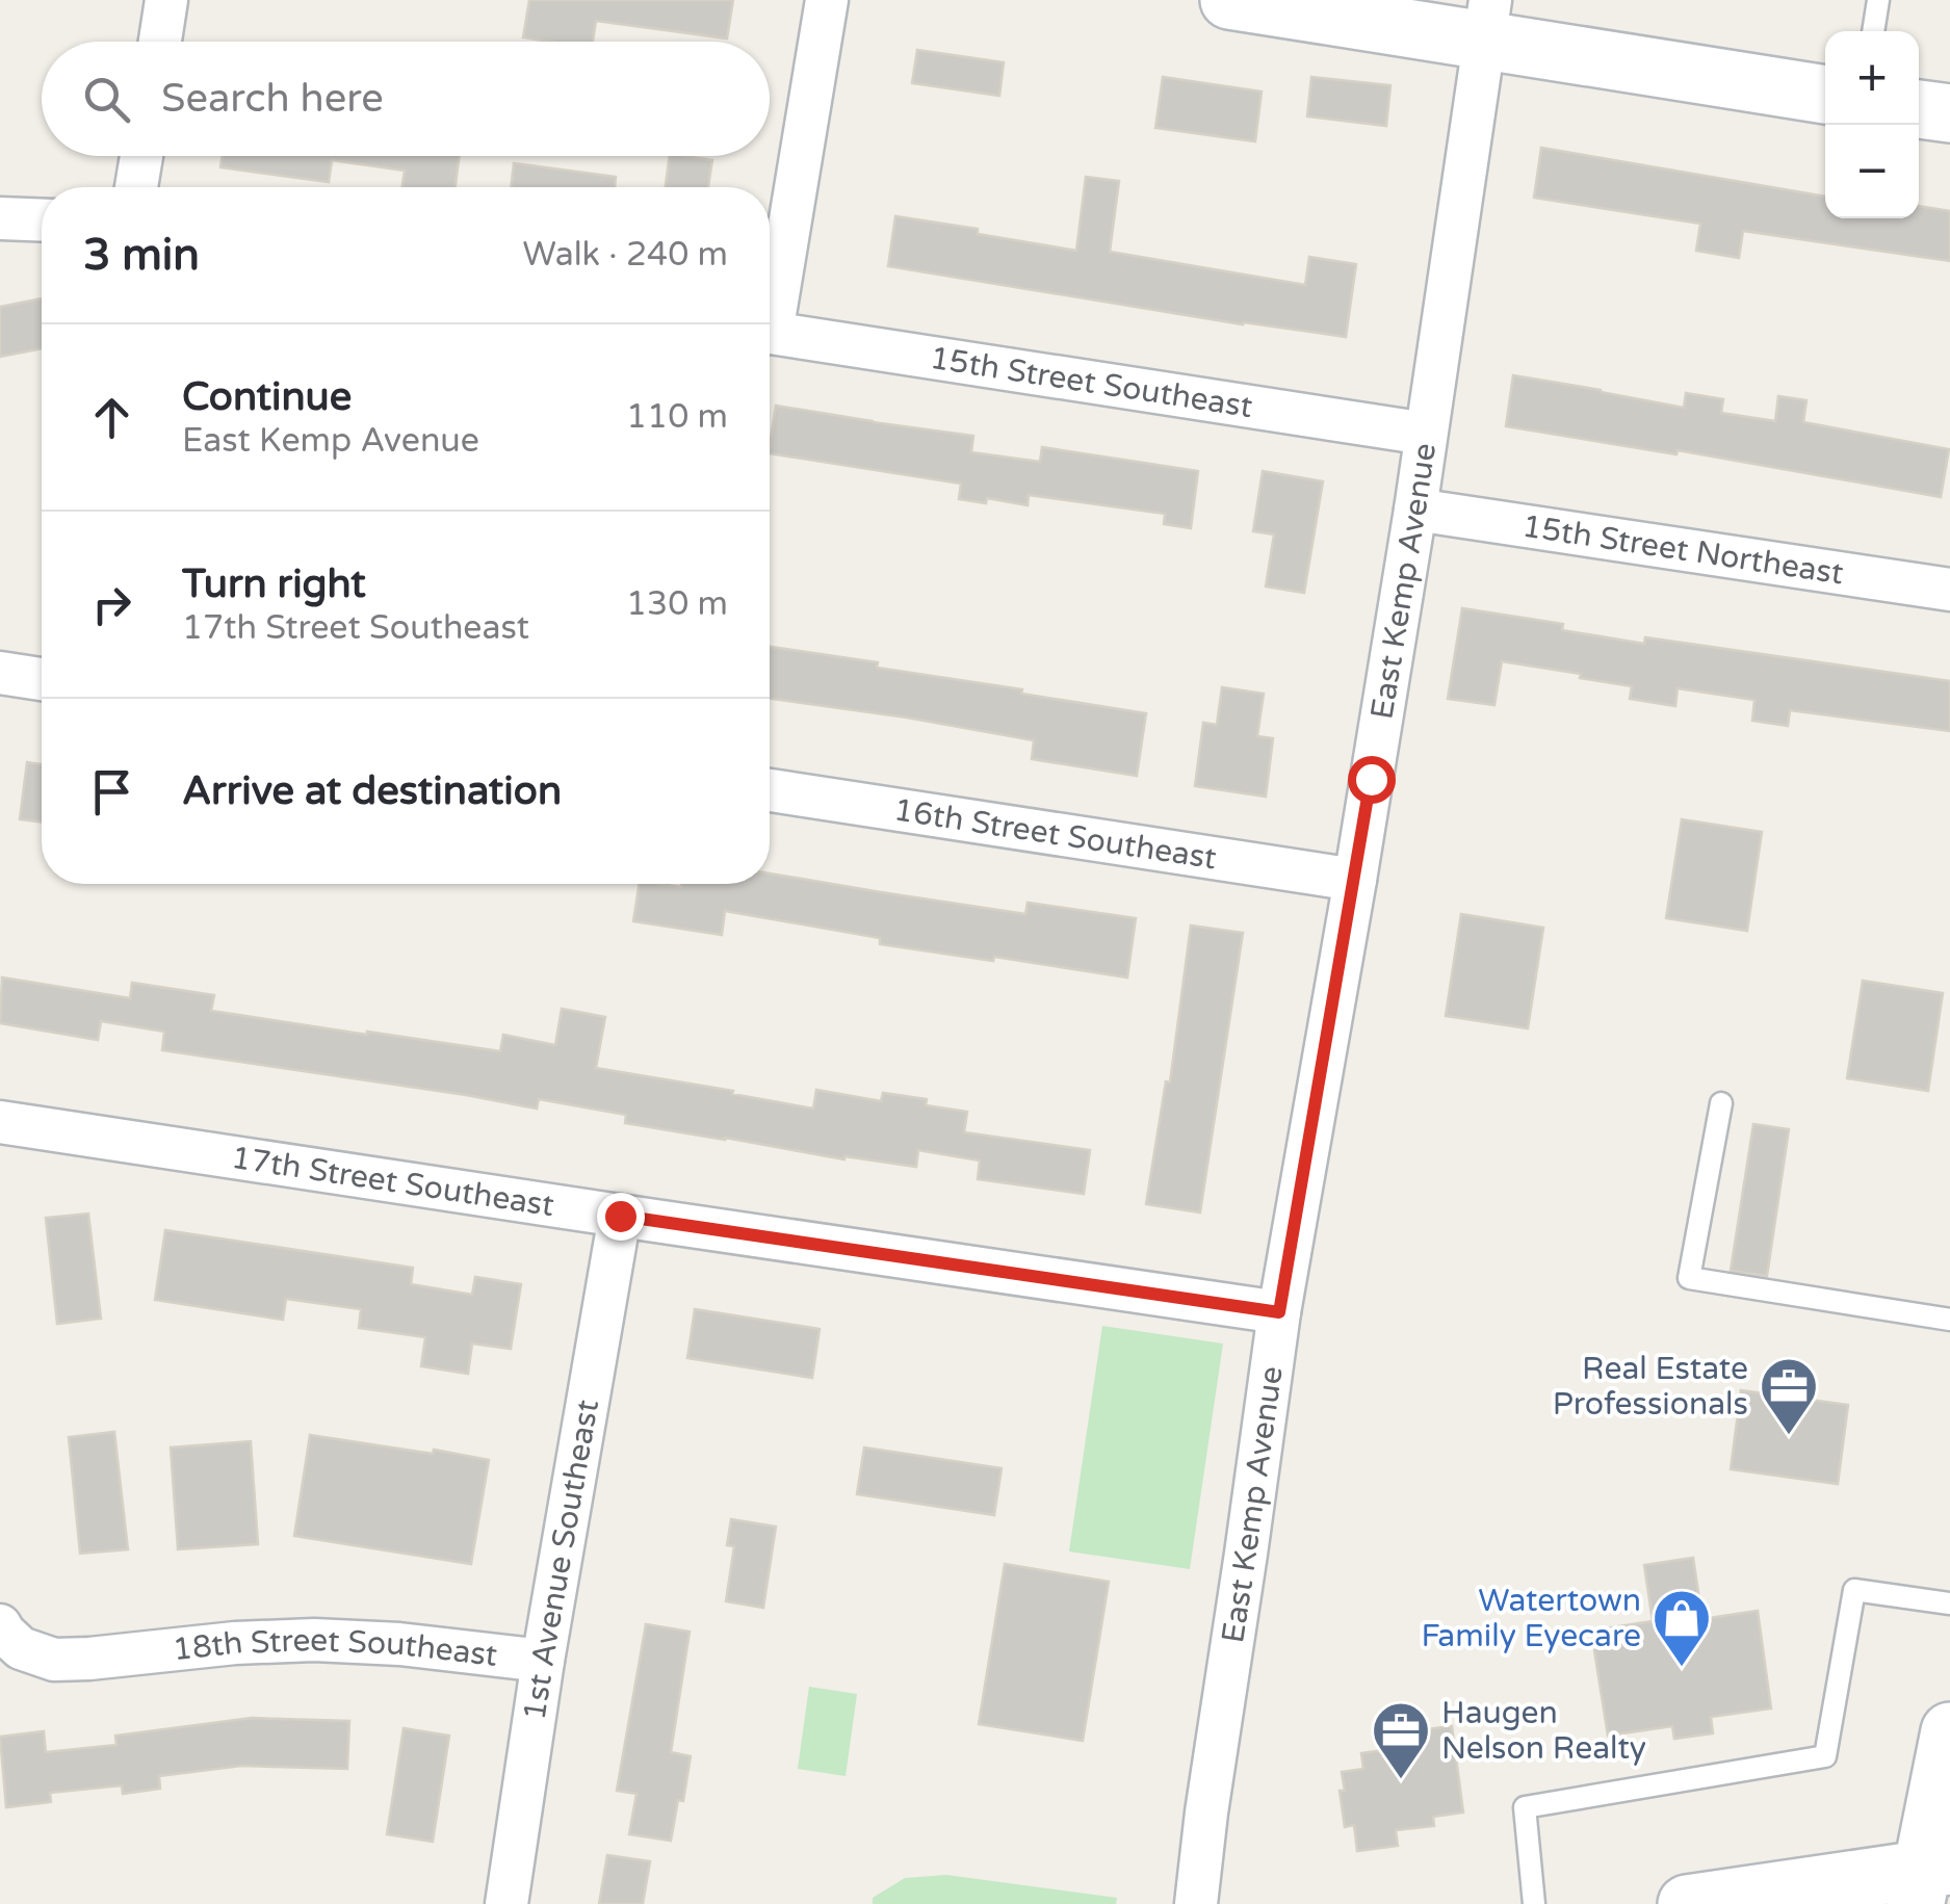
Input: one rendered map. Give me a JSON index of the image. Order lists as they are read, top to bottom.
{
  "streets": {
    "street": [
      "15th Street Southeast",
      "15th Street Northeast",
      "East Kemp Avenue",
      "16th Street Southeast",
      "17th Street Southeast",
      "1st Avenue Southeast",
      "18th Street Southeast"
    ]
  },
  "crossings": [
    ["15th Street Southeast", "East Kemp Avenue"],
    ["15th Street Northeast", "East Kemp Avenue"],
    ["East Kemp Avenue", "16th Street Southeast"],
    ["East Kemp Avenue", "17th Street Southeast"],
    ["17th Street Southeast", "1st Avenue Southeast"],
    ["1st Avenue Southeast", "18th Street Southeast"]
  ],
  "places": {
    "office": ["Real Estate Professionals", "Haugen Nelson Realty"],
    "shop": ["Watertown Family Eyecare"]
  },
  "page": {
    "map_buttons": ["+", "−"],
    "search": "Search here",
    "heading": ["3 min", "Walk · 240 m"],
    "list": [
      ["Continue", "East Kemp Avenue", "110 m"],
      ["Turn right", "17th Street Southeast", "130 m"],
      "Arrive at destination"
    ]
  }
}
